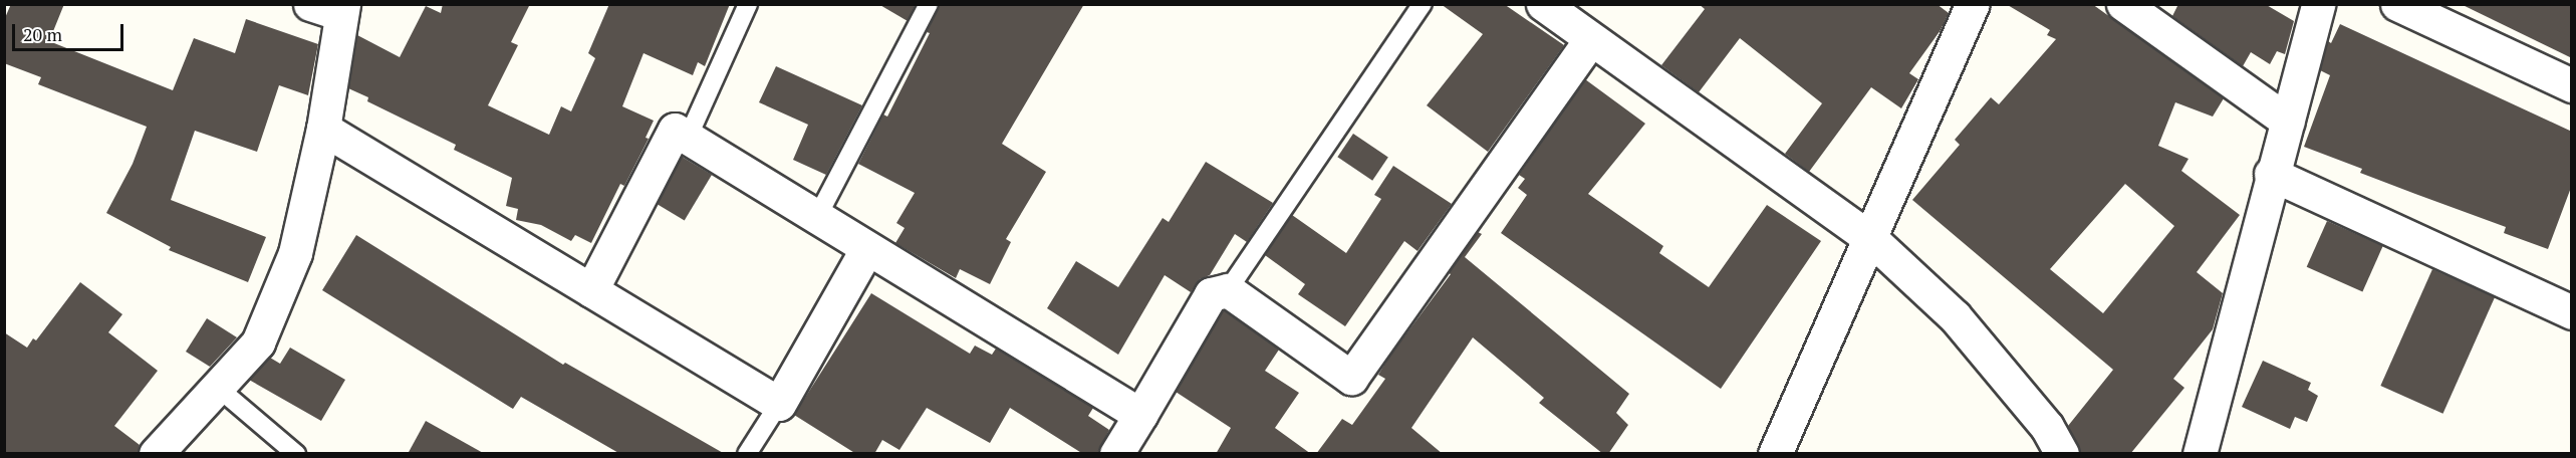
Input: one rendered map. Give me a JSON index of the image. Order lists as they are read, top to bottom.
{
  "scale_bar": "20 m"
}
